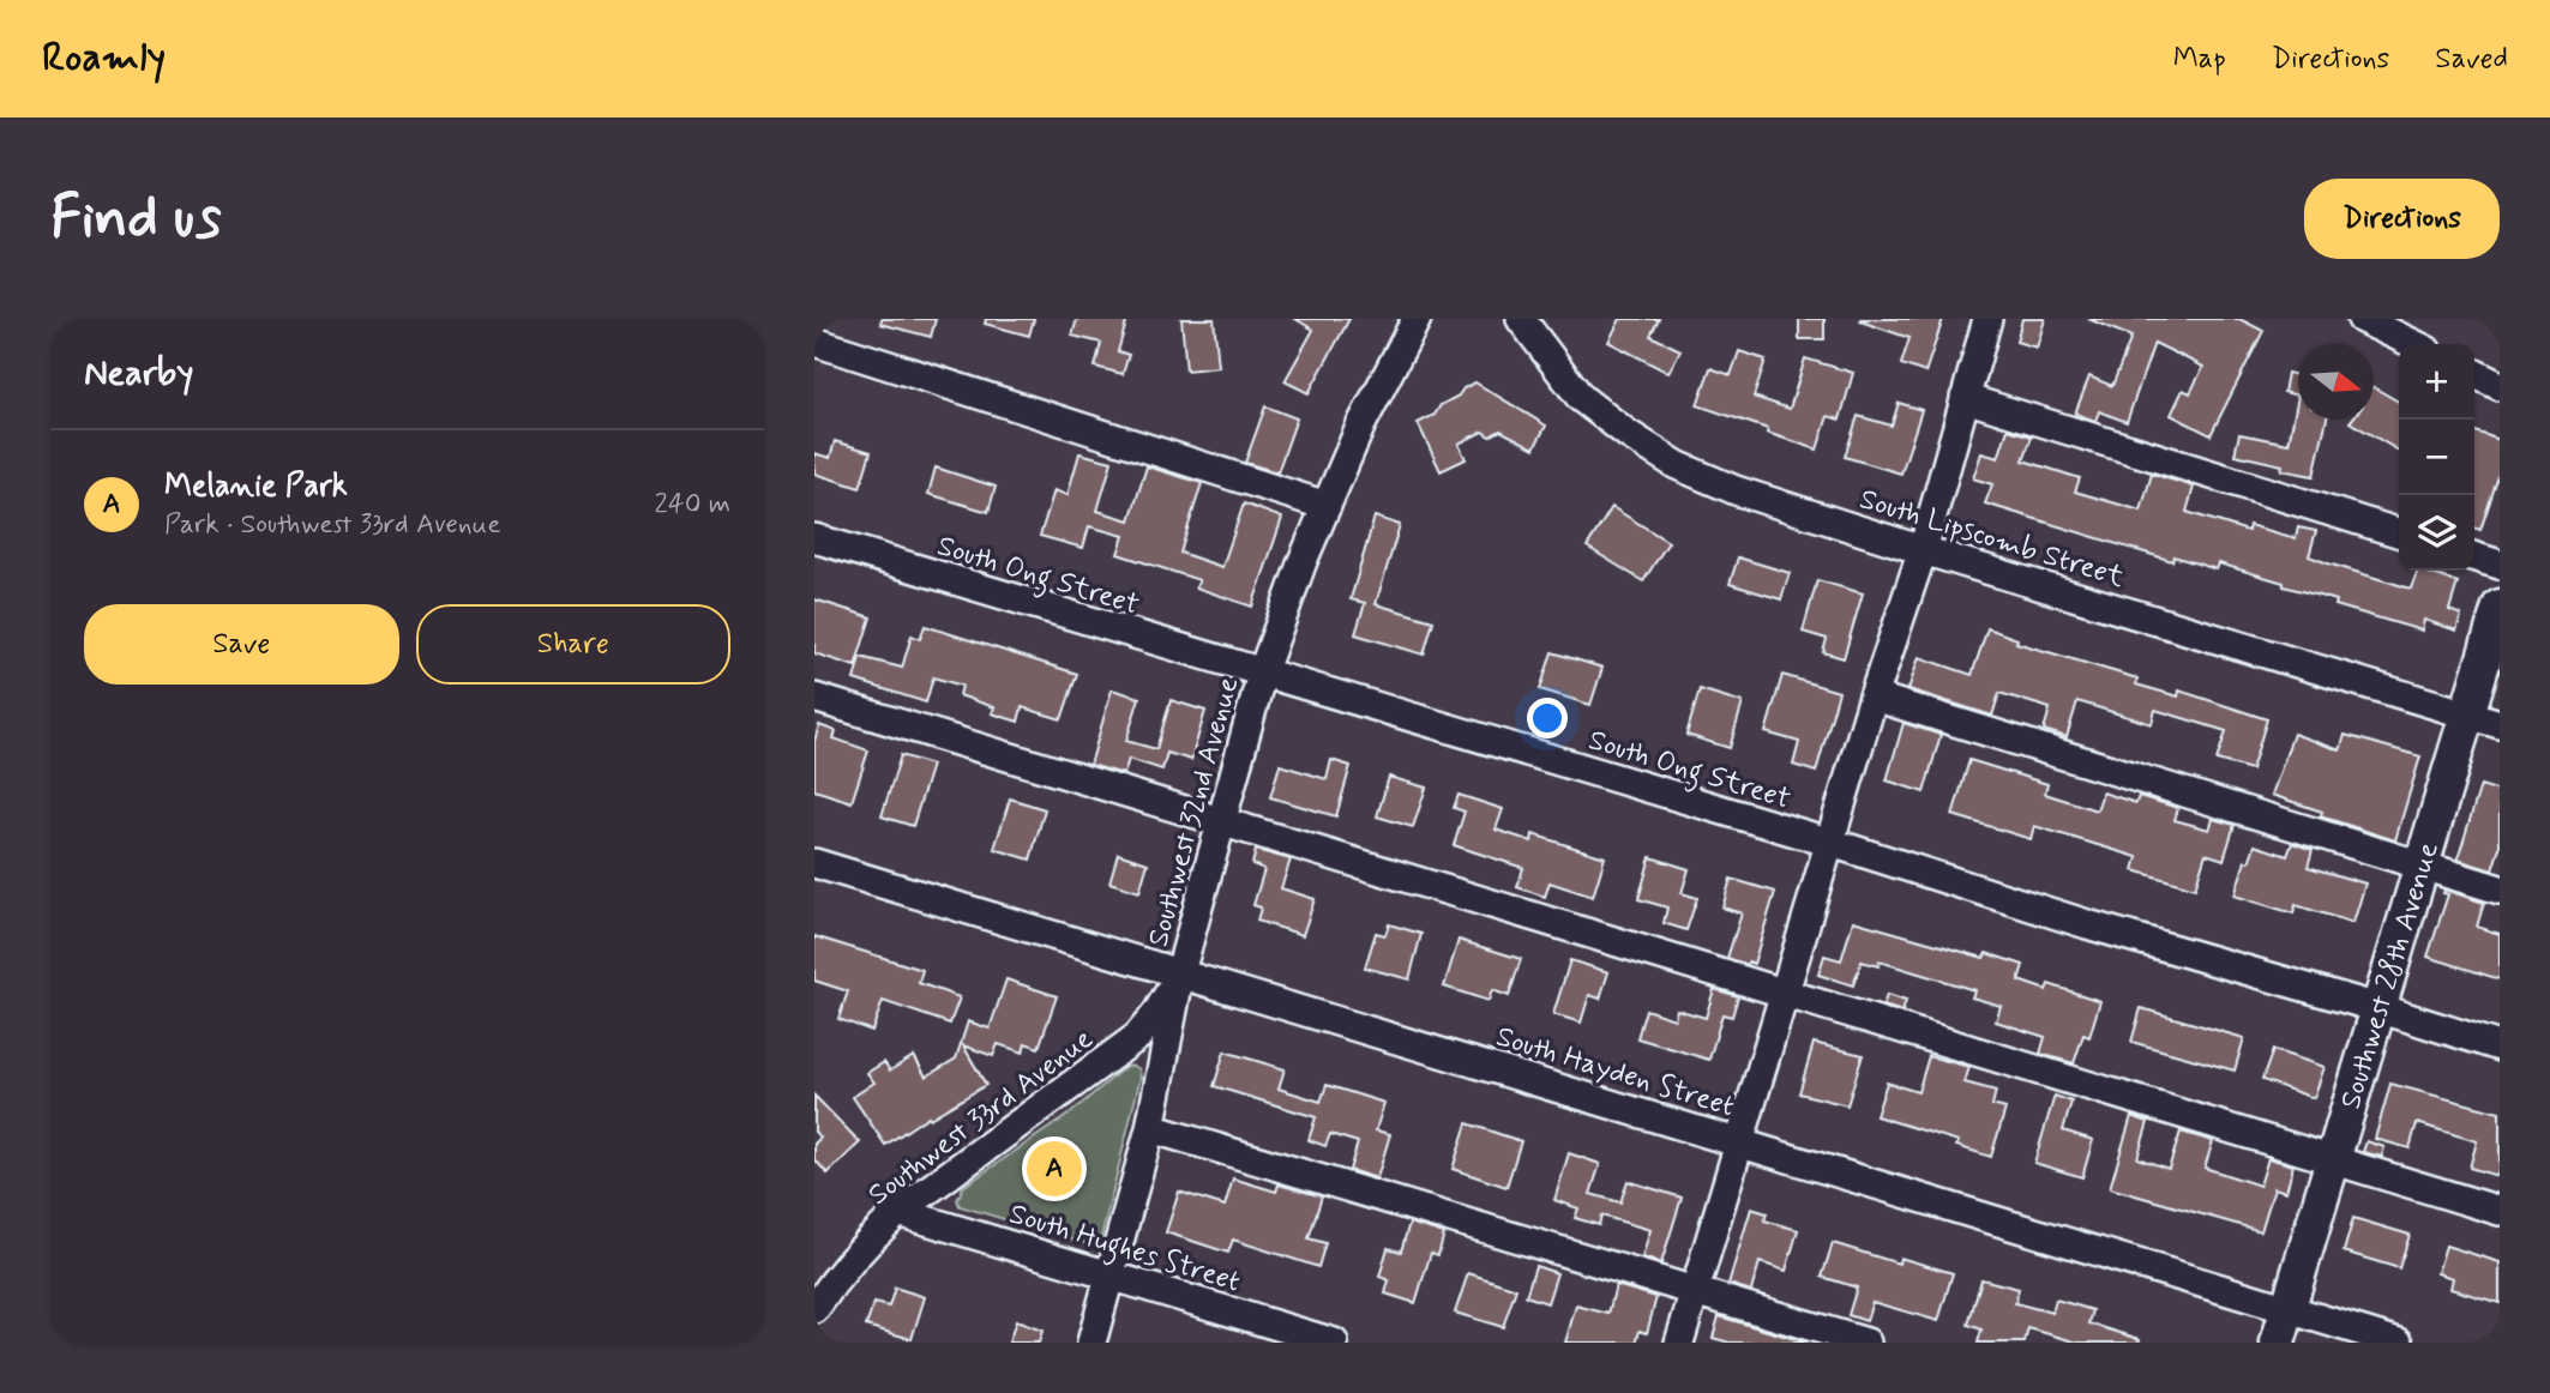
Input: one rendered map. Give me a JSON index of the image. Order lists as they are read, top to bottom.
{
  "streets": {
    "main road": ["Southwest 28th Avenue"],
    "street": [
      "South Lipscomb Street",
      "South Ong Street",
      "Southwest 32nd Avenue",
      "South Hayden Street",
      "Southwest 33rd Avenue",
      "South Hughes Street"
    ]
  },
  "crossings": [
    ["South Lipscomb Street", "Southwest 28th Avenue"],
    ["South Ong Street", "Southwest 32nd Avenue"],
    ["South Ong Street", "Southwest 28th Avenue"],
    ["Southwest 32nd Avenue", "South Hayden Street"],
    ["Southwest 32nd Avenue", "Southwest 33rd Avenue"],
    ["Southwest 32nd Avenue", "South Hughes Street"],
    ["Southwest 28th Avenue", "South Hayden Street"],
    ["South Hayden Street", "Southwest 33rd Avenue"],
    ["Southwest 33rd Avenue", "South Hughes Street"]
  ],
  "north": "right",
  "page": {
    "header": "Roamly",
    "nav": ["Map", "Directions", "Saved"],
    "buttons": [
      "Directions",
      ["Save", "Share"]
    ],
    "title": "Find us",
    "heading": "Nearby",
    "map_buttons": ["+", "−"],
    "list": [
      {
        "mark": "A",
        "name": "Melanie Park",
        "note": "Park · Southwest 33rd Avenue",
        "value": "240 m"
      }
    ],
    "pins": "A"
  }
}
